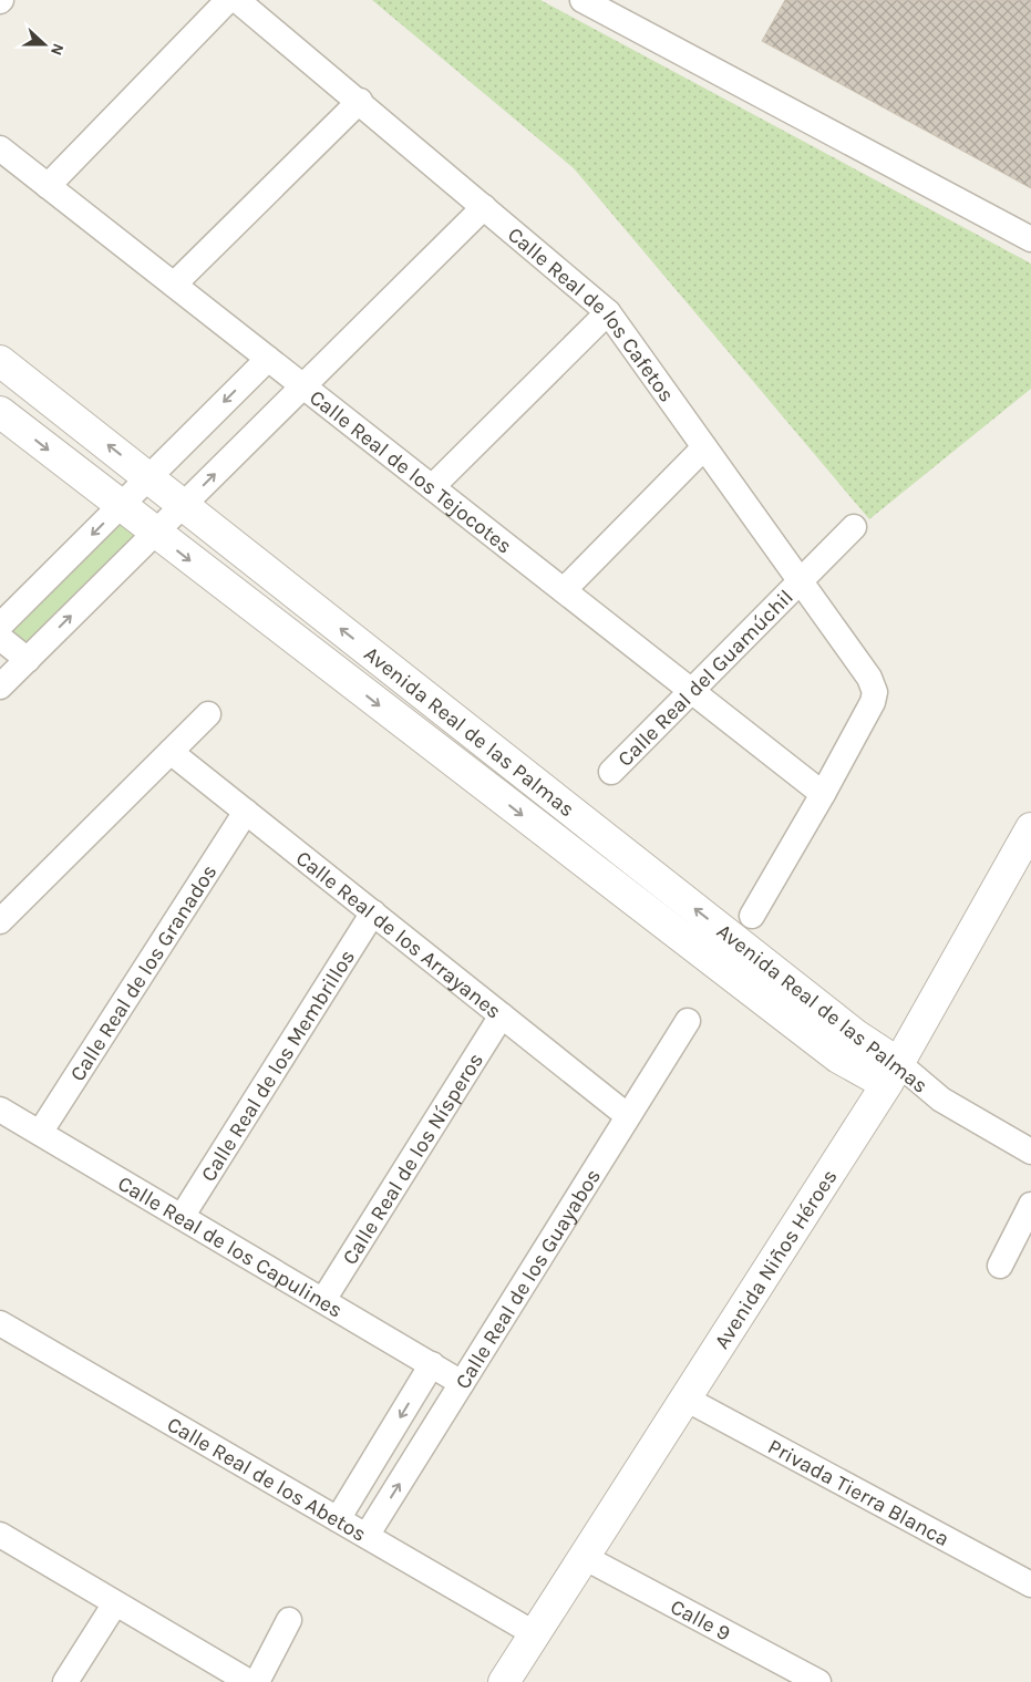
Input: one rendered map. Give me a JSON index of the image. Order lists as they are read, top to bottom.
{
  "streets": {
    "street": [
      "Calle Real de los Cafetos",
      "Calle Real de los Tejocotes",
      "Calle Real del Guamúchil",
      "Avenida Real de las Palmas",
      "Calle Real de los Arrayanes",
      "Calle Real de los Granados",
      "Calle Real de los Membrillos",
      "Calle Real de los Nísperos",
      "Calle Real de los Capulines",
      "Avenida Niños Héroes",
      "Calle Real de los Guayabos",
      "Calle Real de los Abetos",
      "Privada Tierra Blanca",
      "Calle 9"
    ]
  },
  "crossings": [
    ["Calle Real de los Cafetos", "Calle Real de los Tejocotes"],
    ["Calle Real de los Cafetos", "Calle Real del Guamúchil"],
    ["Calle Real de los Tejocotes", "Calle Real del Guamúchil"],
    ["Avenida Real de las Palmas", "Avenida Niños Héroes"],
    ["Calle Real de los Arrayanes", "Calle Real de los Granados"],
    ["Calle Real de los Arrayanes", "Calle Real de los Membrillos"],
    ["Calle Real de los Arrayanes", "Calle Real de los Nísperos"],
    ["Calle Real de los Arrayanes", "Calle Real de los Guayabos"],
    ["Calle Real de los Granados", "Calle Real de los Capulines"],
    ["Calle Real de los Membrillos", "Calle Real de los Capulines"],
    ["Calle Real de los Nísperos", "Calle Real de los Capulines"],
    ["Calle Real de los Capulines", "Calle Real de los Guayabos"],
    ["Avenida Niños Héroes", "Calle Real de los Abetos"],
    ["Avenida Niños Héroes", "Privada Tierra Blanca"],
    ["Avenida Niños Héroes", "Calle 9"],
    ["Calle Real de los Guayabos", "Calle Real de los Abetos"]
  ],
  "north": "right"
}
